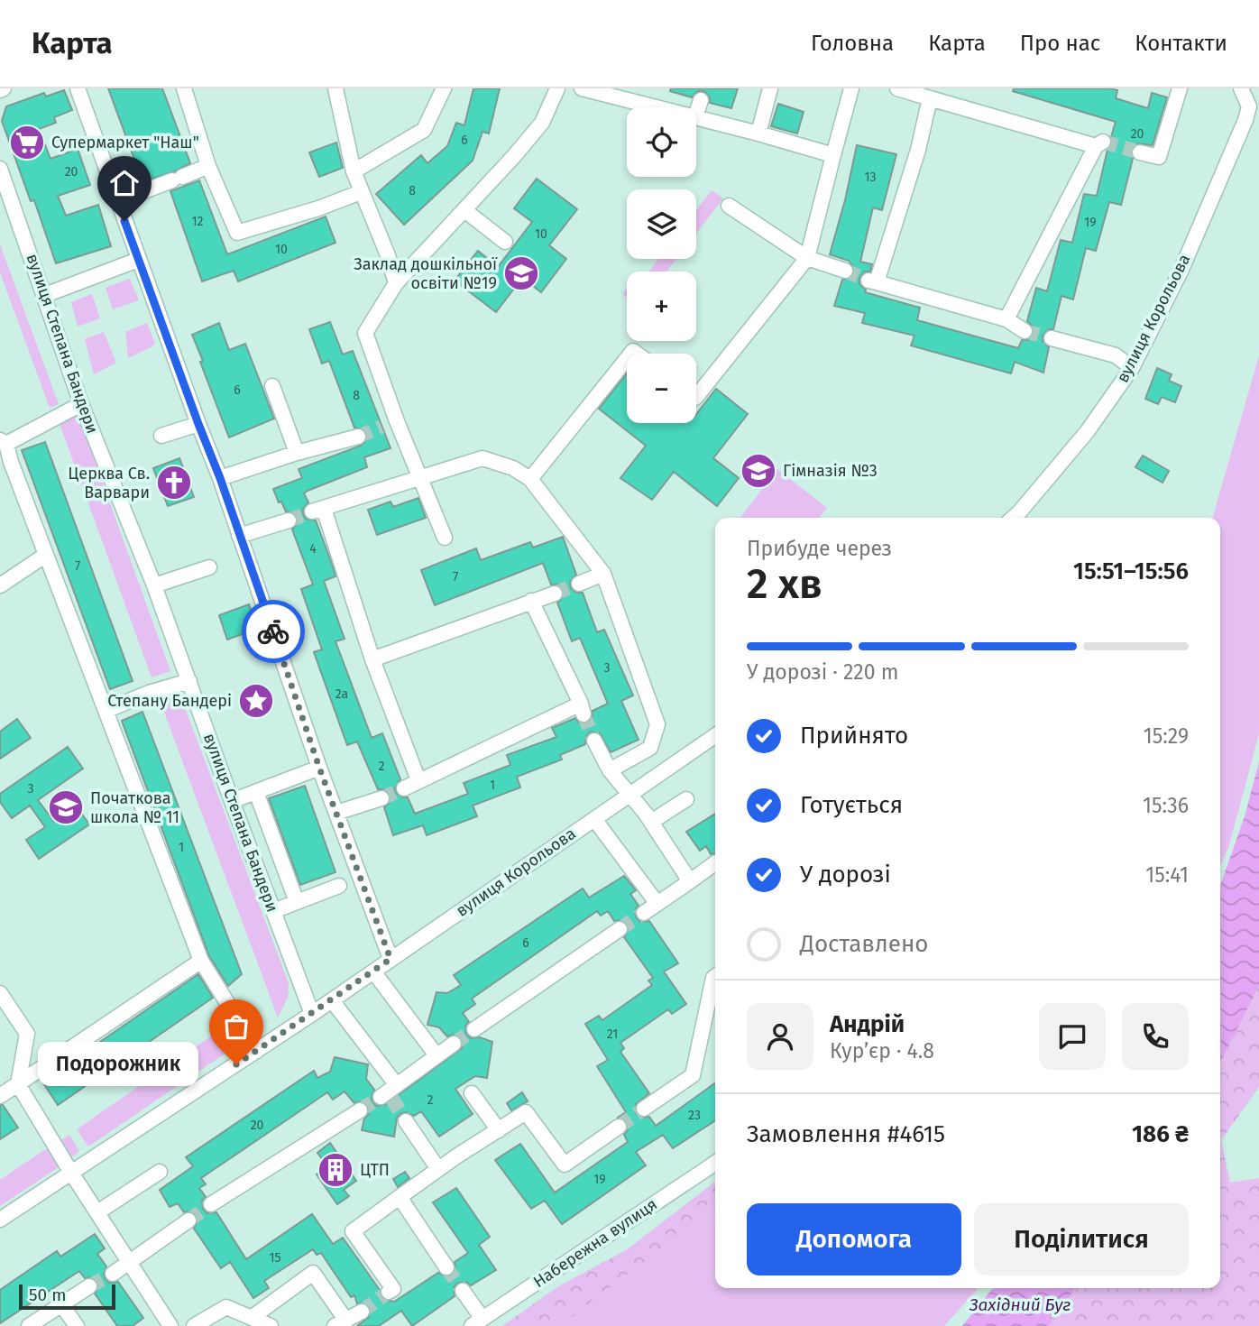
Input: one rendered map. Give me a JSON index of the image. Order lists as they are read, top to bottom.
{
  "streets": {
    "street": ["вулиця Корольова", "вулиця Степана Бандери", "Набережна вулиця"]
  },
  "crossings": [
    ["вулиця Корольова", "вулиця Степана Бандери"]
  ],
  "water": ["Західний Буг"],
  "places": {
    "supermarket": ["Супермаркет \"Наш\""],
    "school or university": ["Заклад дошкільної освіти №19", "Гімназія №3", "Початкова школа № 11"],
    "church": ["Церква Св. Варвари"],
    "place": ["Степану Бандері"],
    "other": ["Подорожник"],
    "building": ["ЦТП"]
  },
  "house_numbers": [
    "20",
    "6",
    "20",
    "13",
    "8",
    "12",
    "19",
    "10",
    "10",
    "6",
    "8",
    "4",
    "7",
    "7",
    "3",
    "2а",
    "2",
    "1",
    "3",
    "1",
    "6",
    "21",
    "2",
    "23",
    "20",
    "19",
    "15"
  ],
  "scale_bar": "50 m",
  "page": {
    "header": "Карта",
    "nav": [
      "Головна",
      "Карта",
      "Про нас",
      "Контакти"
    ],
    "map_buttons": ["+", "−"],
    "heading": ["2 хв", "Прибуде через", "15:51–15:56"],
    "panel": [
      "Андрій",
      "Кур’єр · 4.8",
      "Замовлення #4615",
      "186 ₴"
    ],
    "bar": "У дорозі · 220 m",
    "list": [
      ["Прийнято", "15:29"],
      ["Готується", "15:36"],
      ["У дорозі", "15:41"],
      "Доставлено"
    ],
    "bubble": "Подорожник",
    "buttons": ["Допомога", "Поділитися"],
    "scale": "50 m"
  }
}
